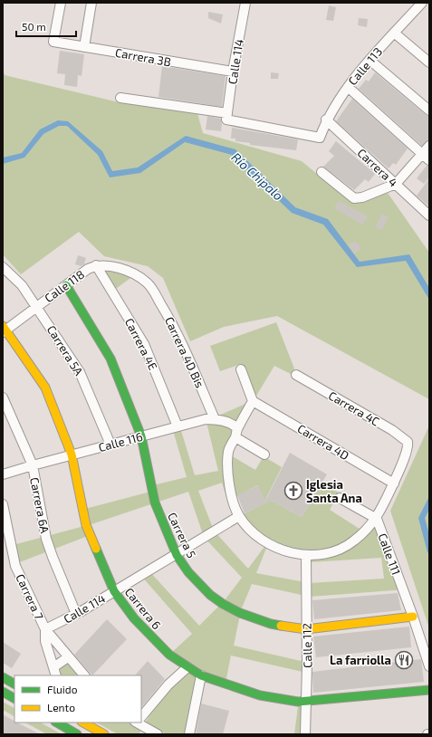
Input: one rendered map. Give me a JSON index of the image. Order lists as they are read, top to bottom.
{
  "streets": {
    "street": [
      "Carrera 3B",
      "Calle 114",
      "Calle 113",
      "Carrera 4",
      "Calle 118",
      "Carrera 4E",
      "Carrera 5A",
      "Carrera 4D Bis",
      "Carrera 4C",
      "Calle 116",
      "Carrera 4D",
      "Carrera 6A",
      "Carrera 5",
      "Calle 111",
      "Carrera 7",
      "Carrera 6",
      "Calle 112"
    ]
  },
  "crossings": [
    ["Carrera 3B", "Calle 114"],
    ["Calle 114", "Calle 113"],
    ["Calle 114", "Carrera 6A"],
    ["Calle 114", "Carrera 5"],
    ["Calle 114", "Carrera 7"],
    ["Calle 114", "Carrera 6"],
    ["Calle 113", "Carrera 4"],
    ["Calle 118", "Carrera 4E"],
    ["Calle 118", "Carrera 5A"],
    ["Calle 118", "Carrera 4D Bis"],
    ["Calle 118", "Carrera 5"],
    ["Calle 118", "Carrera 6"],
    ["Carrera 4E", "Calle 116"],
    ["Carrera 5A", "Calle 116"],
    ["Carrera 4D Bis", "Calle 116"],
    ["Carrera 4C", "Calle 111"],
    ["Calle 116", "Carrera 6A"],
    ["Calle 116", "Carrera 5"],
    ["Calle 116", "Carrera 6"],
    ["Carrera 4D", "Calle 111"],
    ["Carrera 5", "Calle 111"],
    ["Carrera 5", "Calle 112"],
    ["Carrera 6", "Calle 112"]
  ],
  "water": ["Río Chipalo"],
  "places": {
    "church": ["Iglesia Santa Ana"],
    "restaurant": ["La farriolla"]
  },
  "legend": ["Fluido", "Lento"],
  "scale_bar": "50 m"
}
